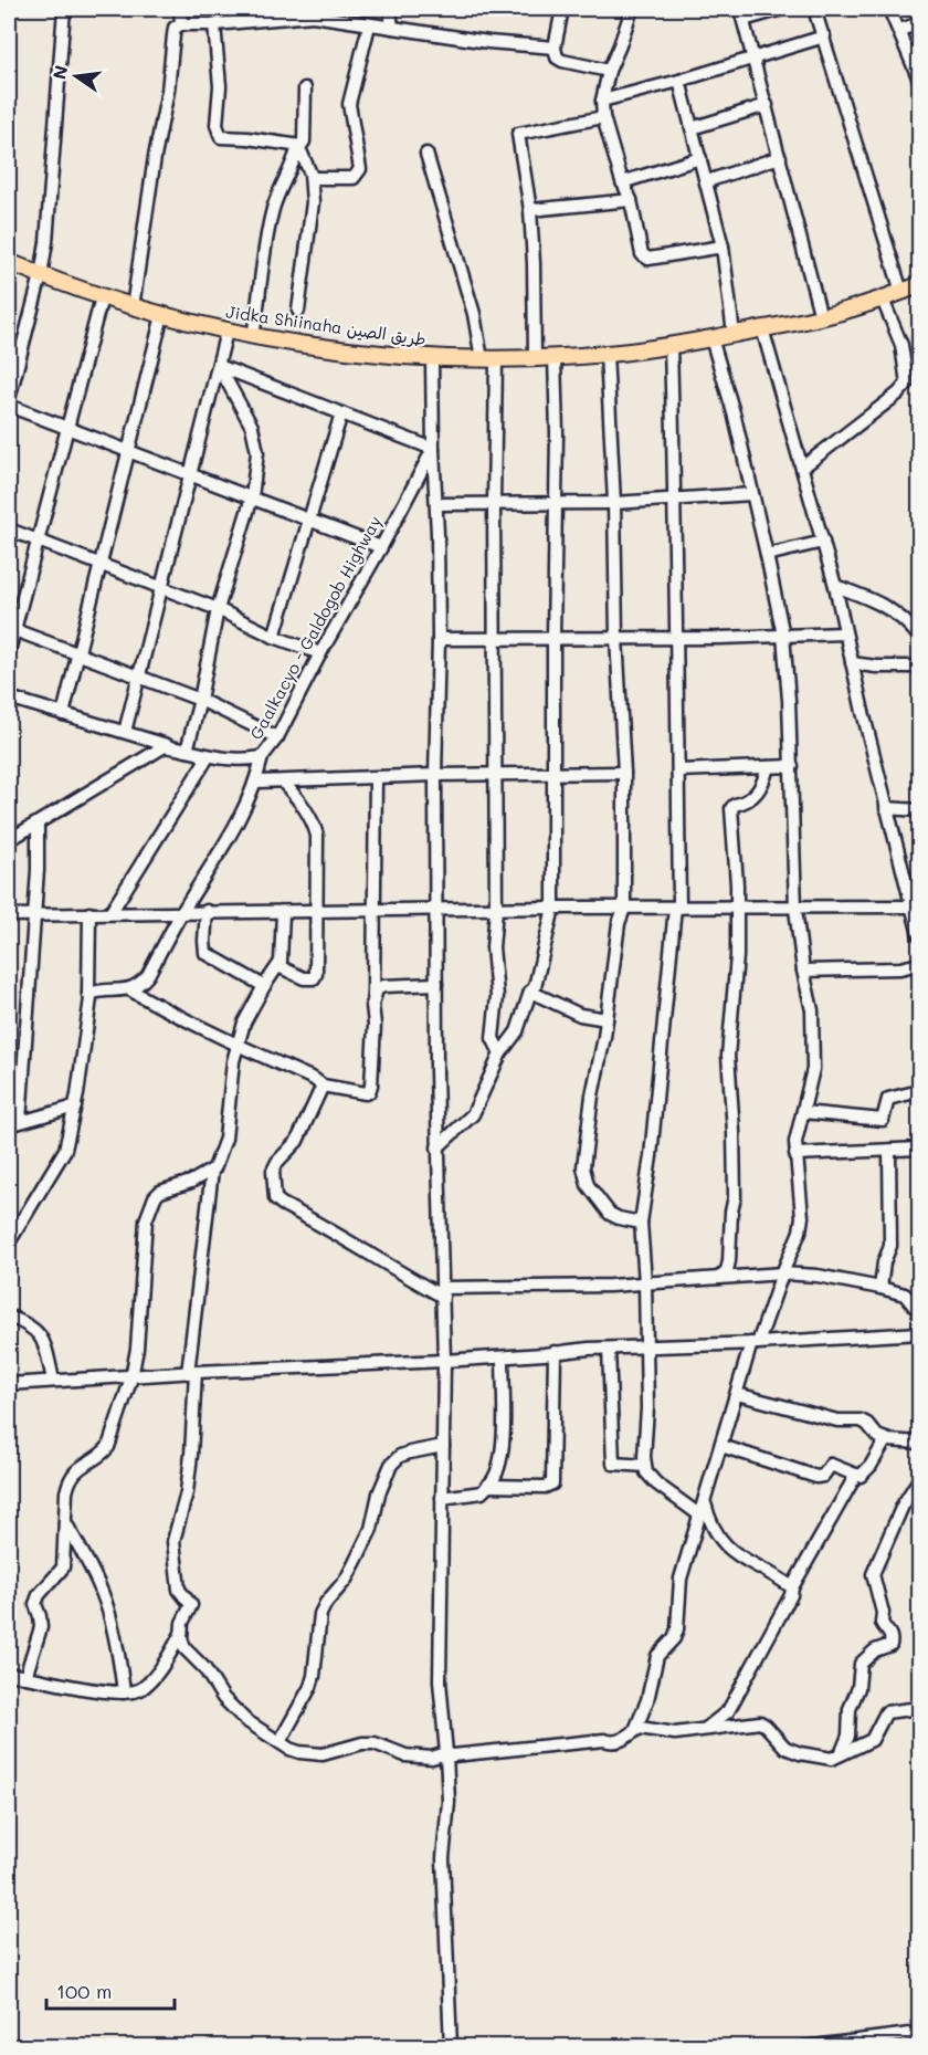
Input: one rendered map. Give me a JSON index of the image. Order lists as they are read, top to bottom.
{
  "streets": {
    "main road": ["Jidka Shiinaha طريق الصين"],
    "street": ["Gaalkacyo - Galdogob Highway"]
  },
  "crossings": [
    ["Jidka Shiinaha طريق الصين", "Gaalkacyo - Galdogob Highway"]
  ],
  "scale_bar": "100 m",
  "north": "left"
}
